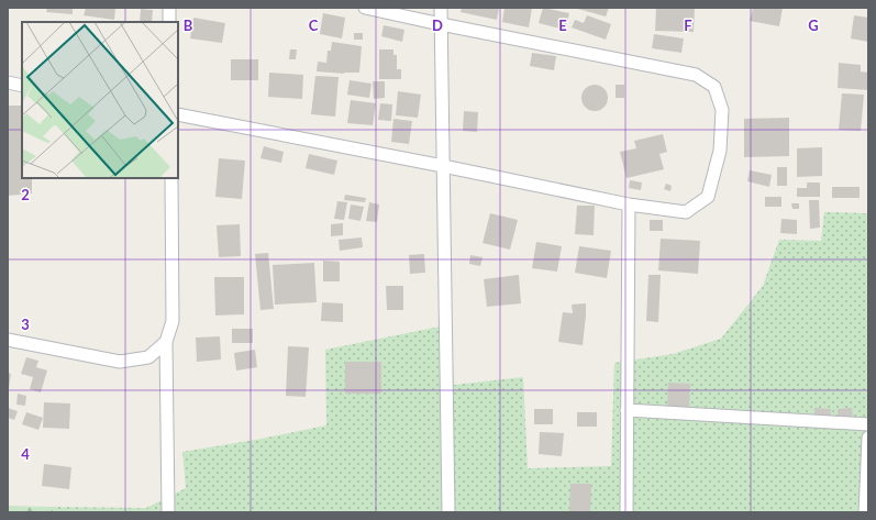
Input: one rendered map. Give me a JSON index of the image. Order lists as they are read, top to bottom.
{
  "grid": {
    "columns": [
      "B",
      "C",
      "D",
      "E",
      "F",
      "G"
    ],
    "rows": ["2", "3", "4"]
  }
}
